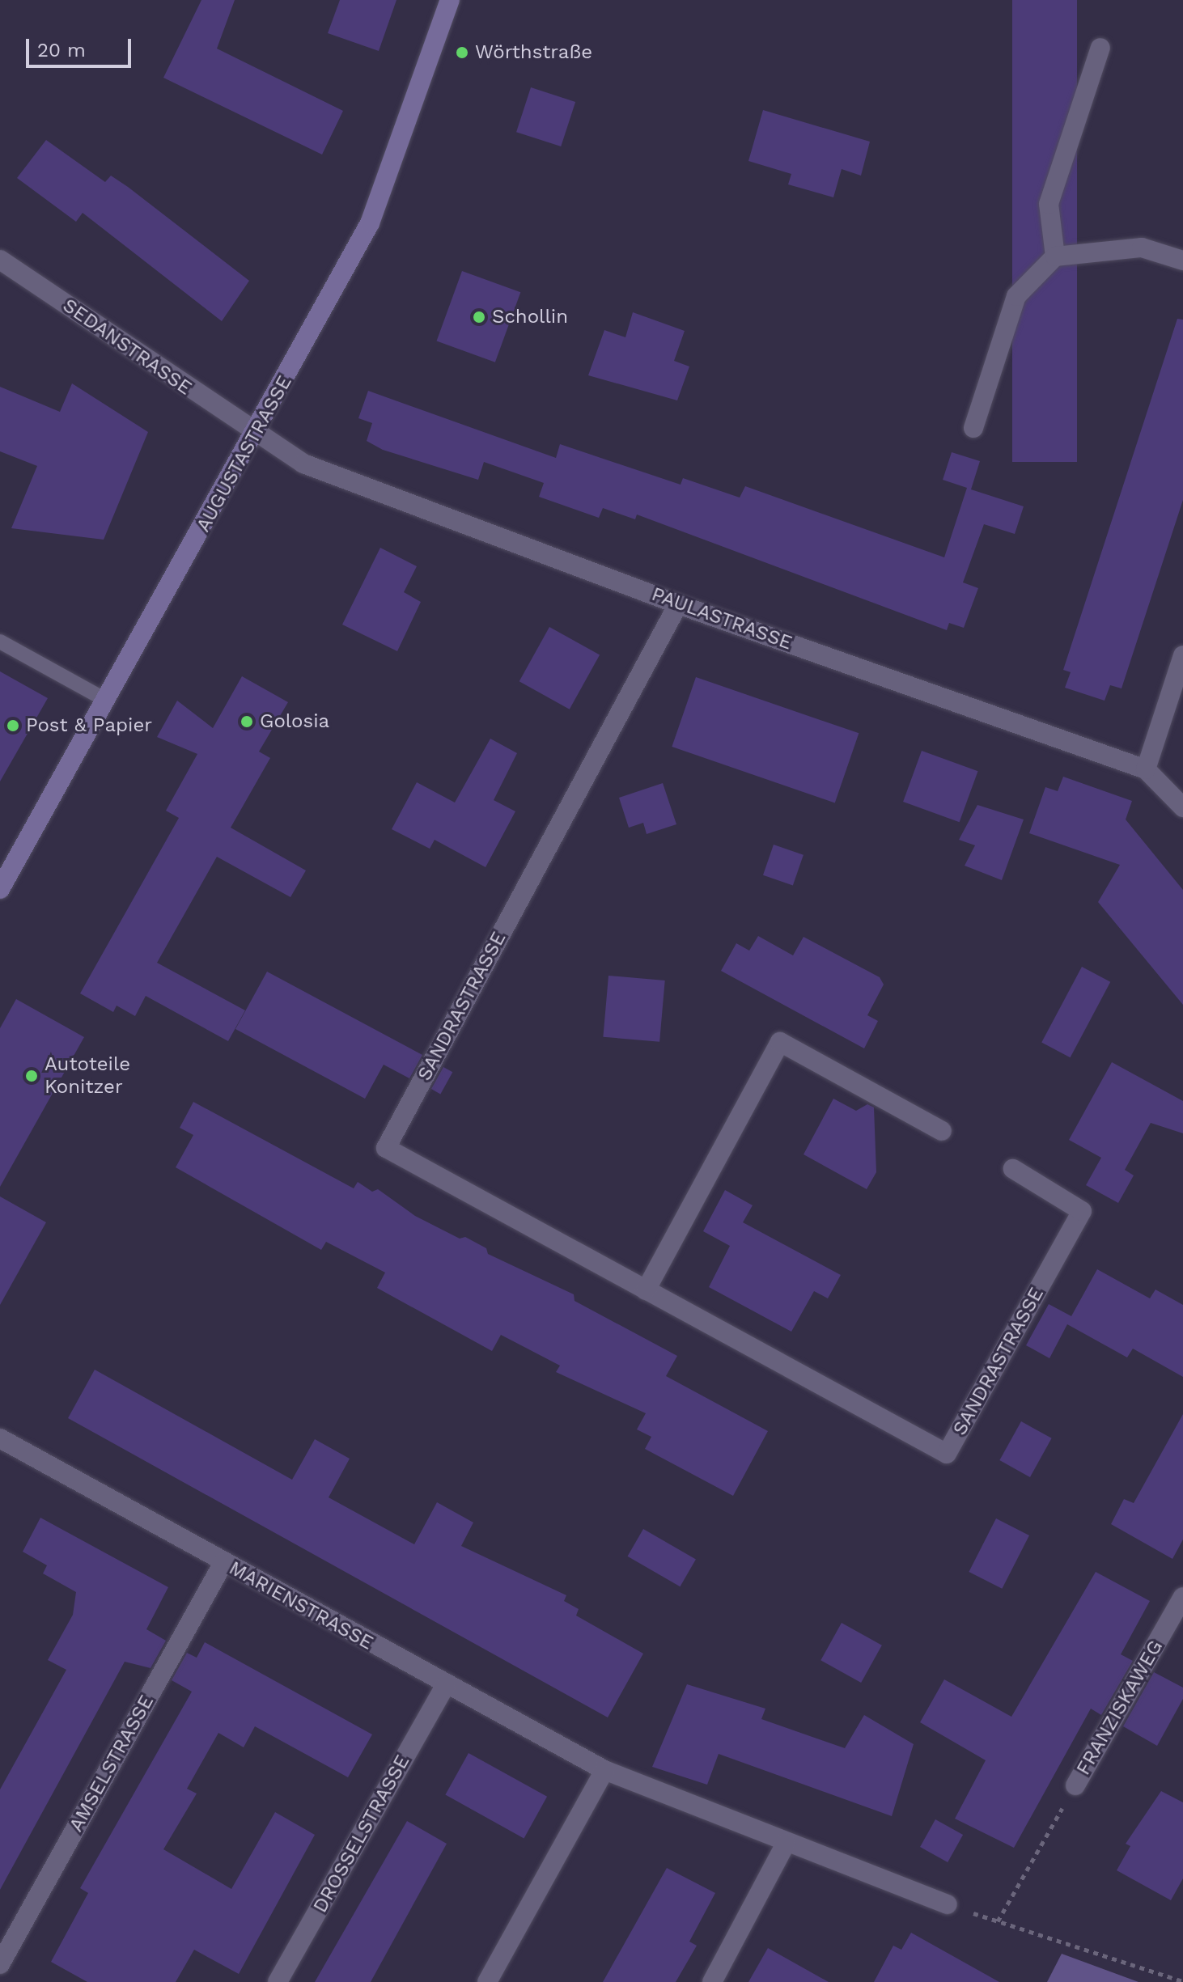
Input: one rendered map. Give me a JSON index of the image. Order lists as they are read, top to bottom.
{
  "streets": {
    "main road": ["AUGUSTASTRASSE"],
    "street": [
      "SEDANSTRASSE",
      "PAULASTRASSE",
      "SANDRASTRASSE",
      "MARIENSTRASSE",
      "FRANZISKAWEG",
      "AMSELSTRASSE",
      "DROSSELSTRASSE"
    ]
  },
  "crossings": [
    ["SEDANSTRASSE", "AUGUSTASTRASSE"],
    ["SEDANSTRASSE", "PAULASTRASSE"],
    ["AUGUSTASTRASSE", "PAULASTRASSE"],
    ["PAULASTRASSE", "SANDRASTRASSE"],
    ["MARIENSTRASSE", "AMSELSTRASSE"],
    ["MARIENSTRASSE", "DROSSELSTRASSE"]
  ],
  "places": [
    "Wörthstraße",
    "Schollin",
    "Golosia",
    "Post & Papier",
    "Autoteile Konitzer"
  ],
  "scale_bar": "20 m"
}
